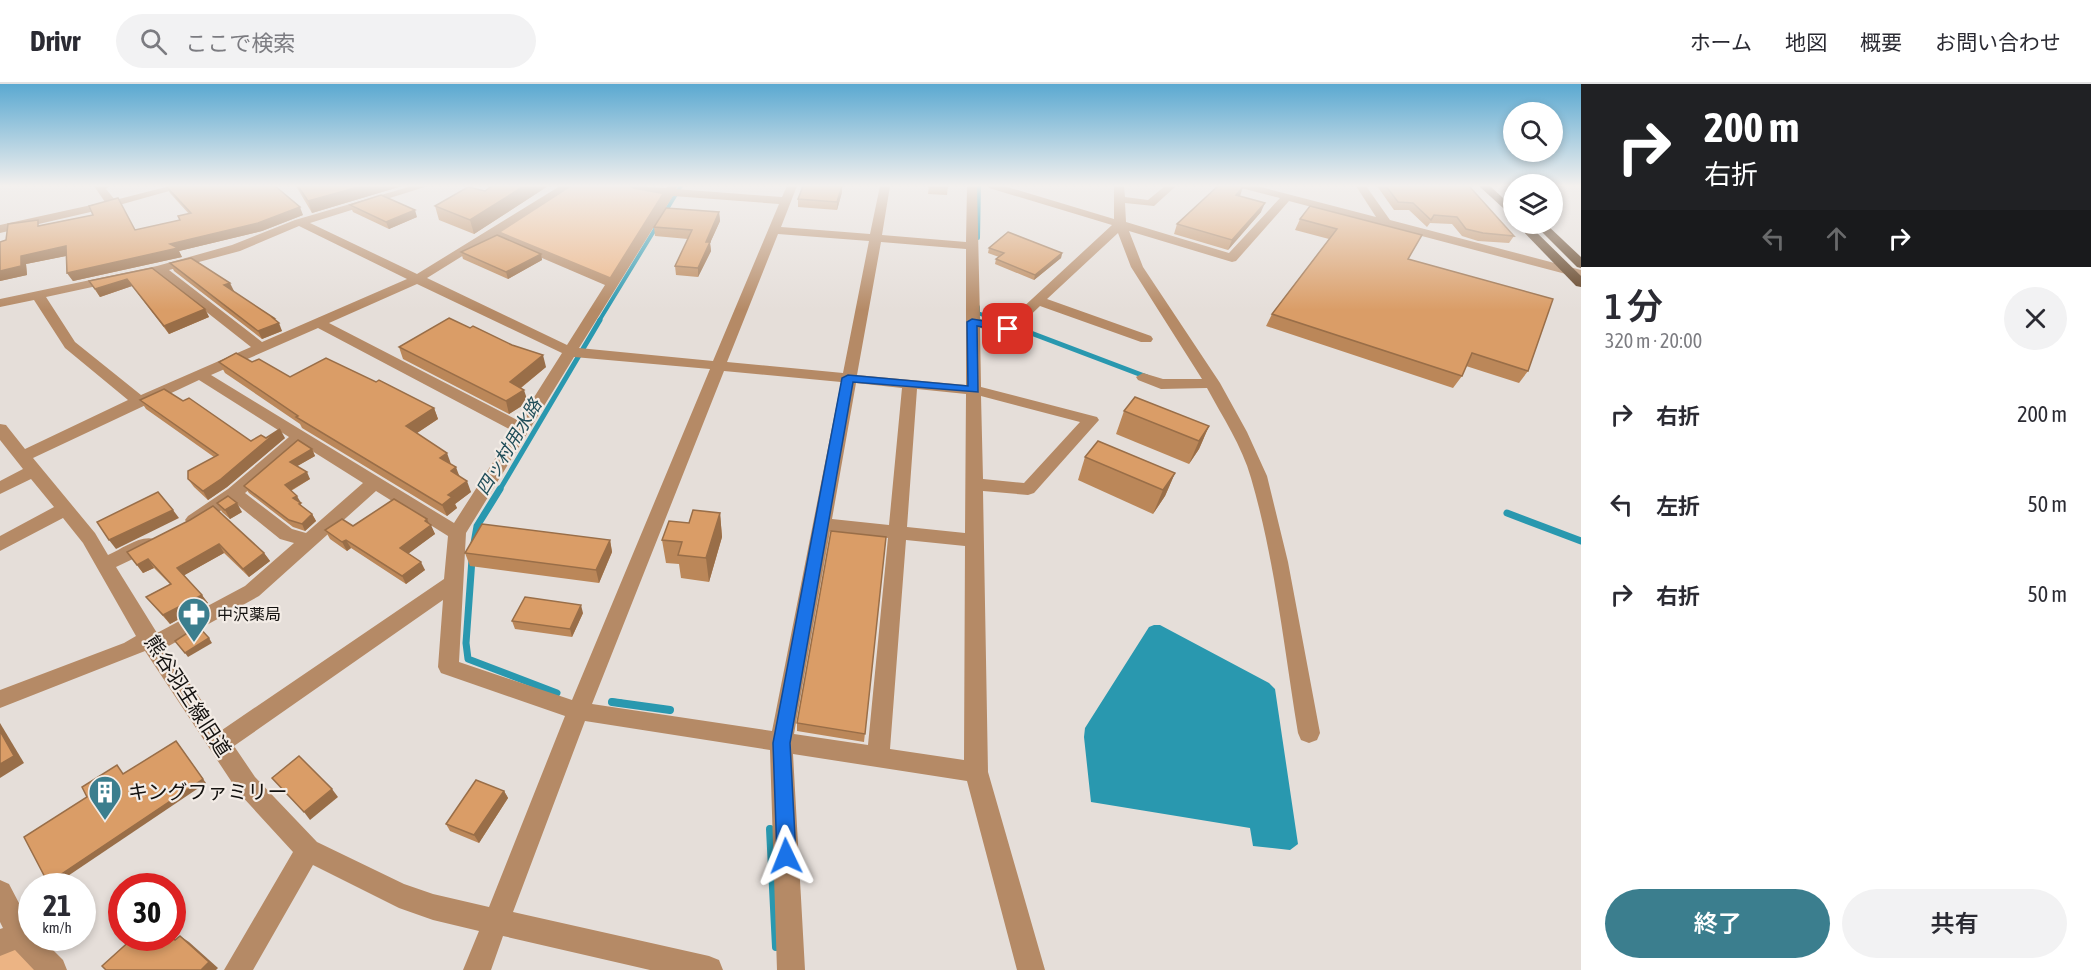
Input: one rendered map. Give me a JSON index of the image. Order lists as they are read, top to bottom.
{
  "streets": {
    "street": ["熊谷羽生線旧道"]
  },
  "water": ["四ッ村用水路"],
  "places": {
    "pharmacy": ["中沢薬局"],
    "building": ["キングファミリー"]
  },
  "page": {
    "header": "Drivr",
    "search": "ここで検索",
    "nav": [
      "ホーム",
      "地図",
      "概要",
      "お問い合わせ"
    ],
    "turn": ["200 m", "右折"],
    "heading": ["1 分", "320 m · 20:00"],
    "list": [
      {
        "name": "右折",
        "value": "200 m"
      },
      {
        "name": "左折",
        "value": "50 m"
      },
      {
        "name": "右折",
        "value": "50 m"
      }
    ],
    "speed": "21 km/h",
    "limit": "30",
    "buttons": ["終了", "共有"]
  }
}
